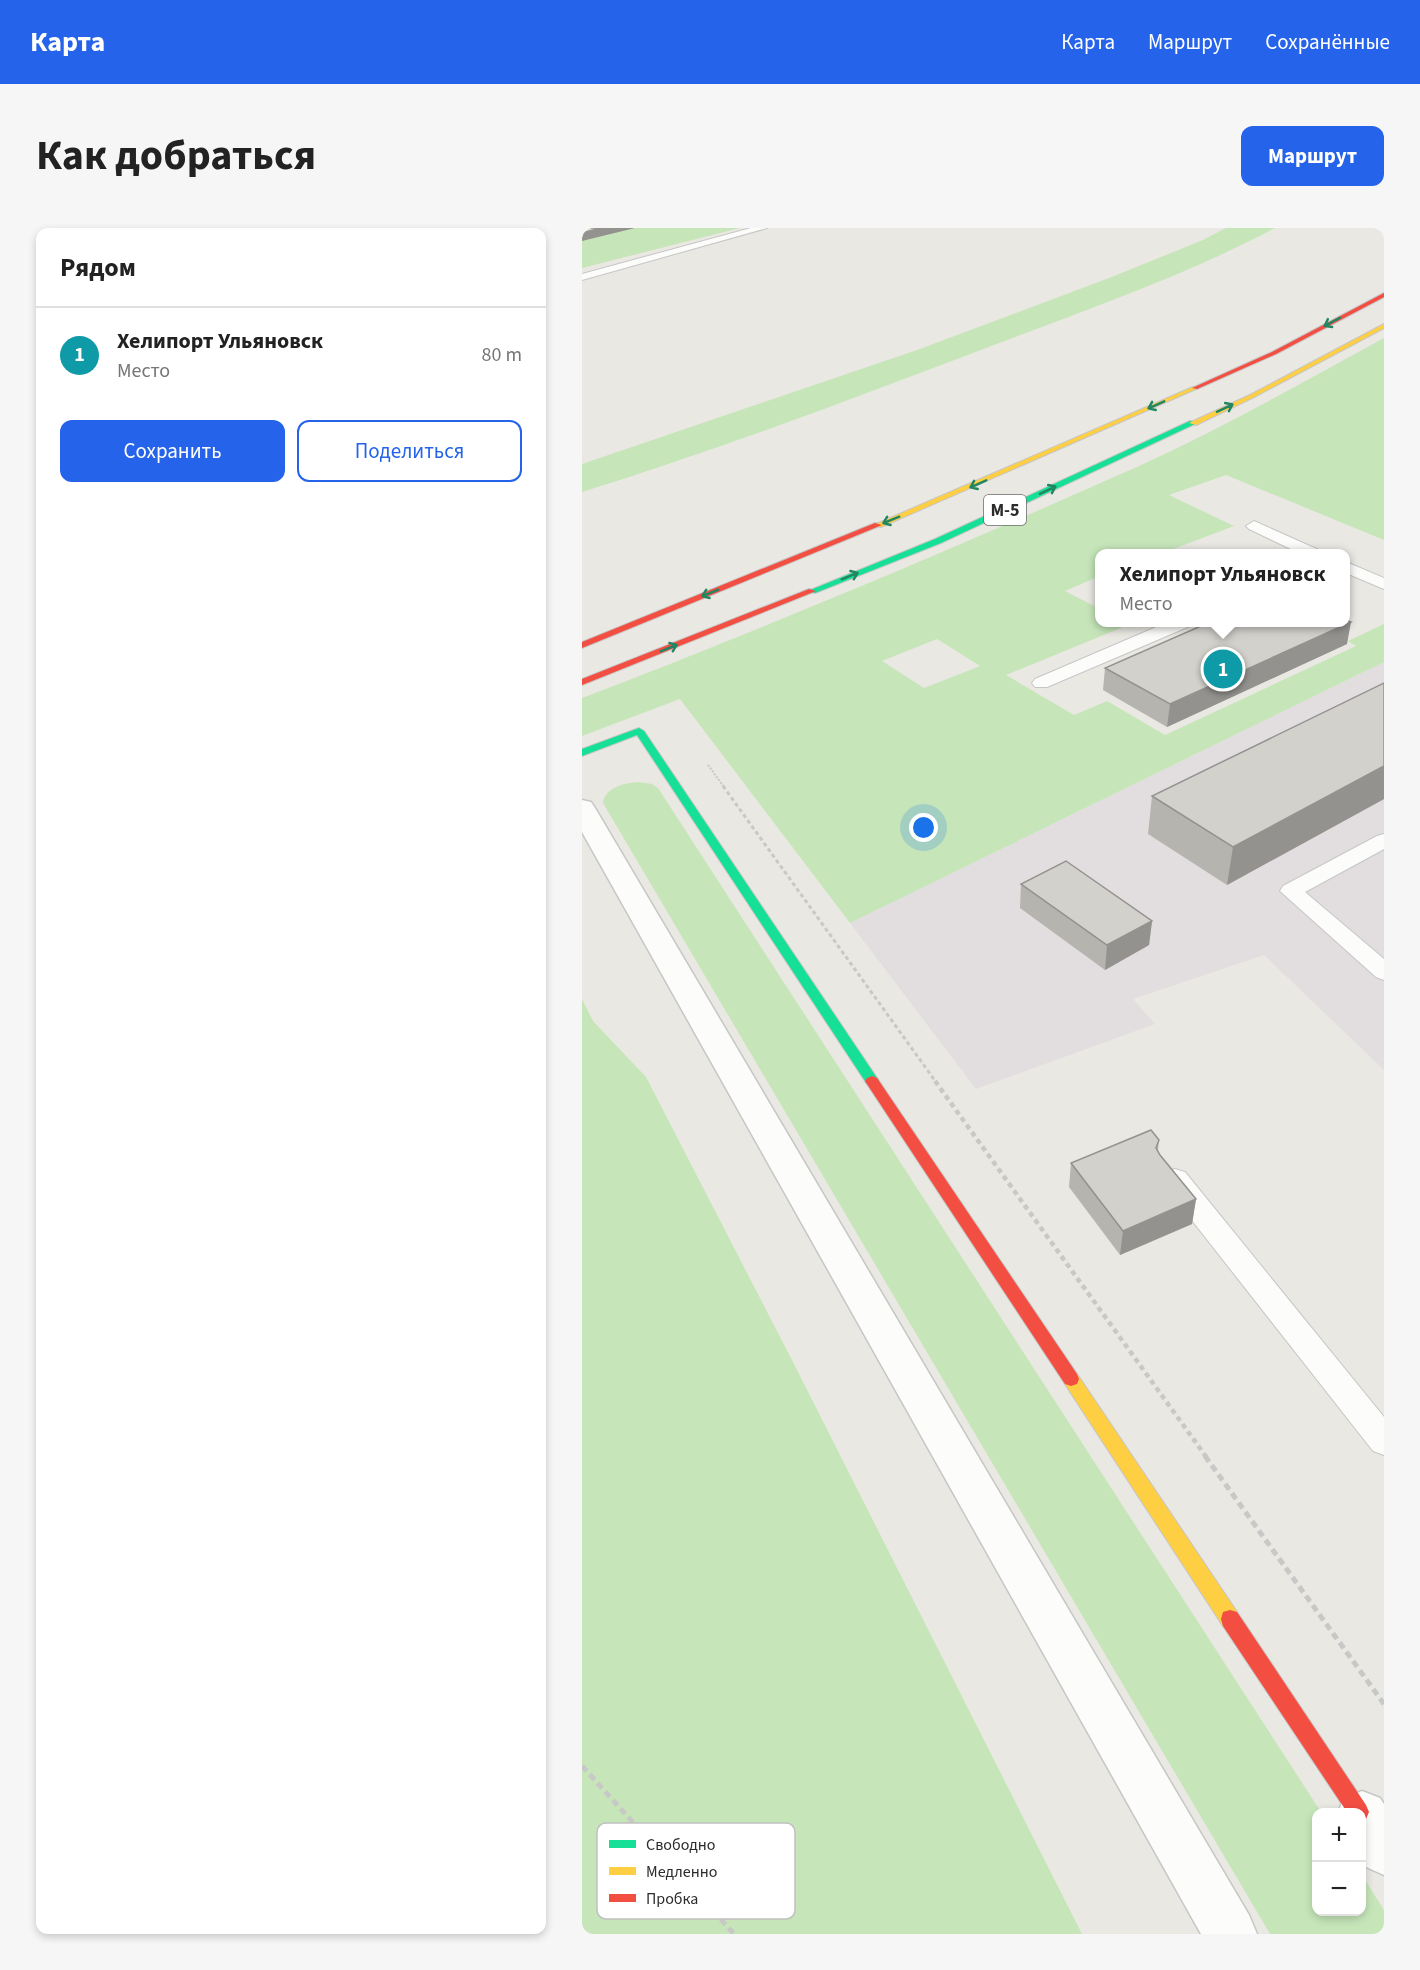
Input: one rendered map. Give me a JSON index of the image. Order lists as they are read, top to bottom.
{
  "streets": {
    "main road": ["М-5"]
  },
  "legend": ["Свободно", "Медленно", "Пробка"],
  "page": {
    "header": "Карта",
    "nav": ["Карта", "Маршрут", "Сохранённые"],
    "title": "Как добраться",
    "buttons": [
      "Маршрут",
      ["Сохранить", "Поделиться"]
    ],
    "heading": "Рядом",
    "list": [
      {
        "mark": "1",
        "name": "Хелипорт Ульяновск",
        "note": "Место",
        "value": "80 m"
      }
    ],
    "popup": ["Хелипорт Ульяновск", "Место"],
    "pins": "1",
    "map_buttons": ["+", "−"]
  }
}
